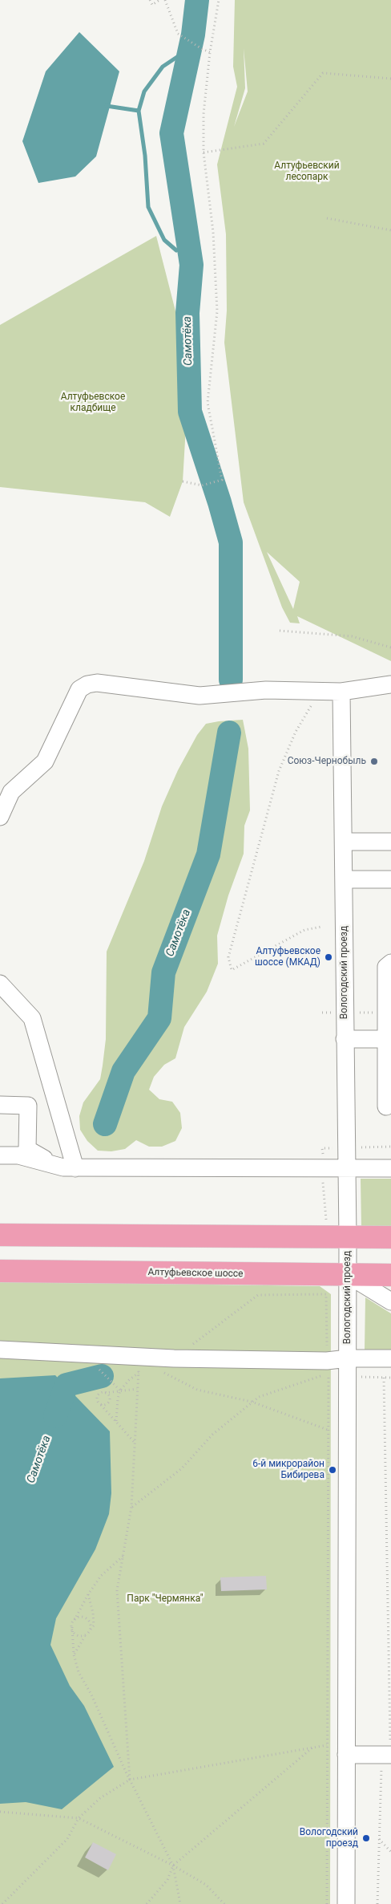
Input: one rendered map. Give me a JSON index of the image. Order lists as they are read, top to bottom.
{
  "streets": {
    "main road": ["Алтуфьевское шоссе"],
    "street": ["Вологодский проезд"]
  },
  "crossings": [
    ["Вологодский проезд", "Алтуфьевское шоссе"]
  ],
  "water": ["Самотёка"],
  "parks": ["Алтуфьевский лесопарк", "Алтуфьевское кладбище", "Парк \"Чермянка\""],
  "places": [
    "Союз-Чернобыль",
    "Алтуфьевское шоссе (МКАД)",
    "6-й микрорайон Бибирева",
    "Вологодский проезд"
  ]
}
